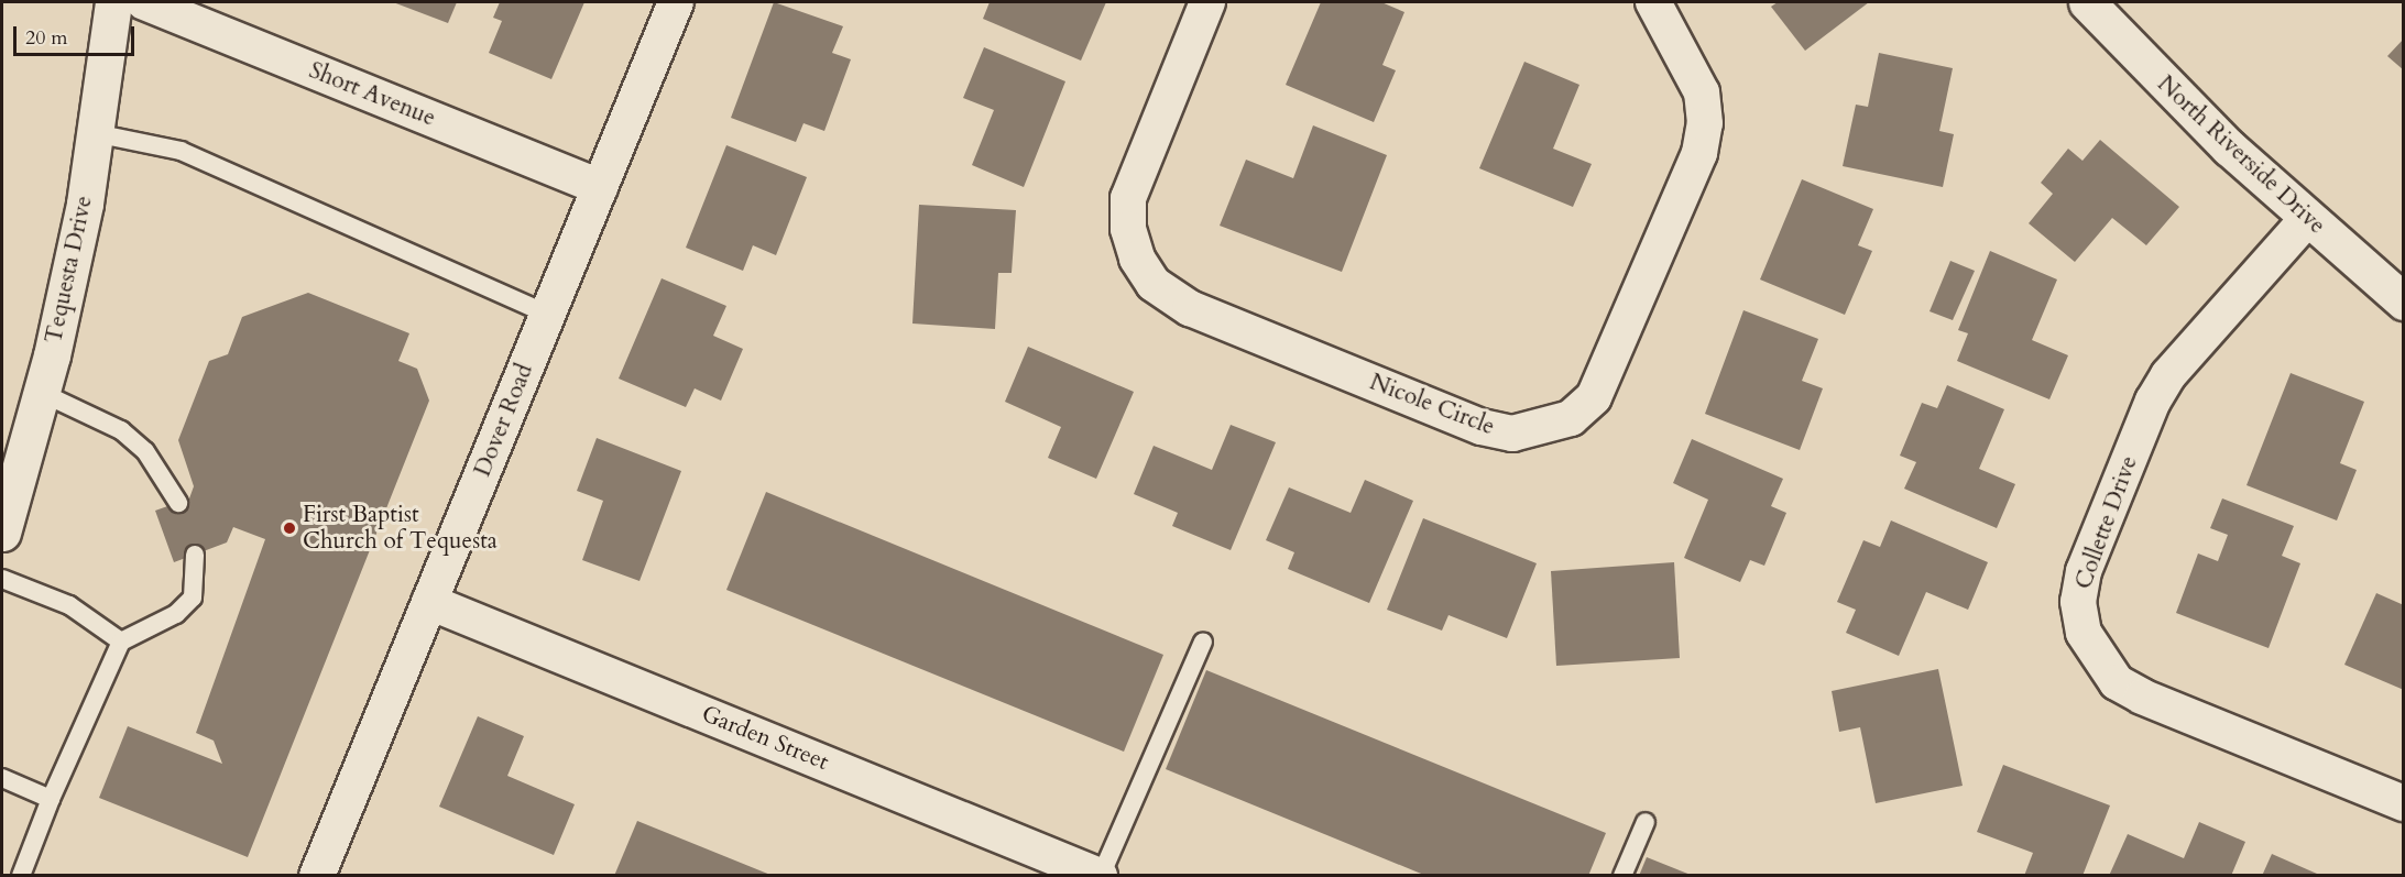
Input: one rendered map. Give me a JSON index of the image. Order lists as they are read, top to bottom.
{
  "streets": {
    "street": [
      "Short Avenue",
      "North Riverside Drive",
      "Tequesta Drive",
      "Nicole Circle",
      "Dover Road",
      "Collette Drive",
      "Garden Street"
    ]
  },
  "crossings": [
    ["Short Avenue", "Dover Road"],
    ["North Riverside Drive", "Collette Drive"],
    ["Dover Road", "Garden Street"]
  ],
  "places": ["First Baptist Church of Tequesta"],
  "scale_bar": "20 m"
}
